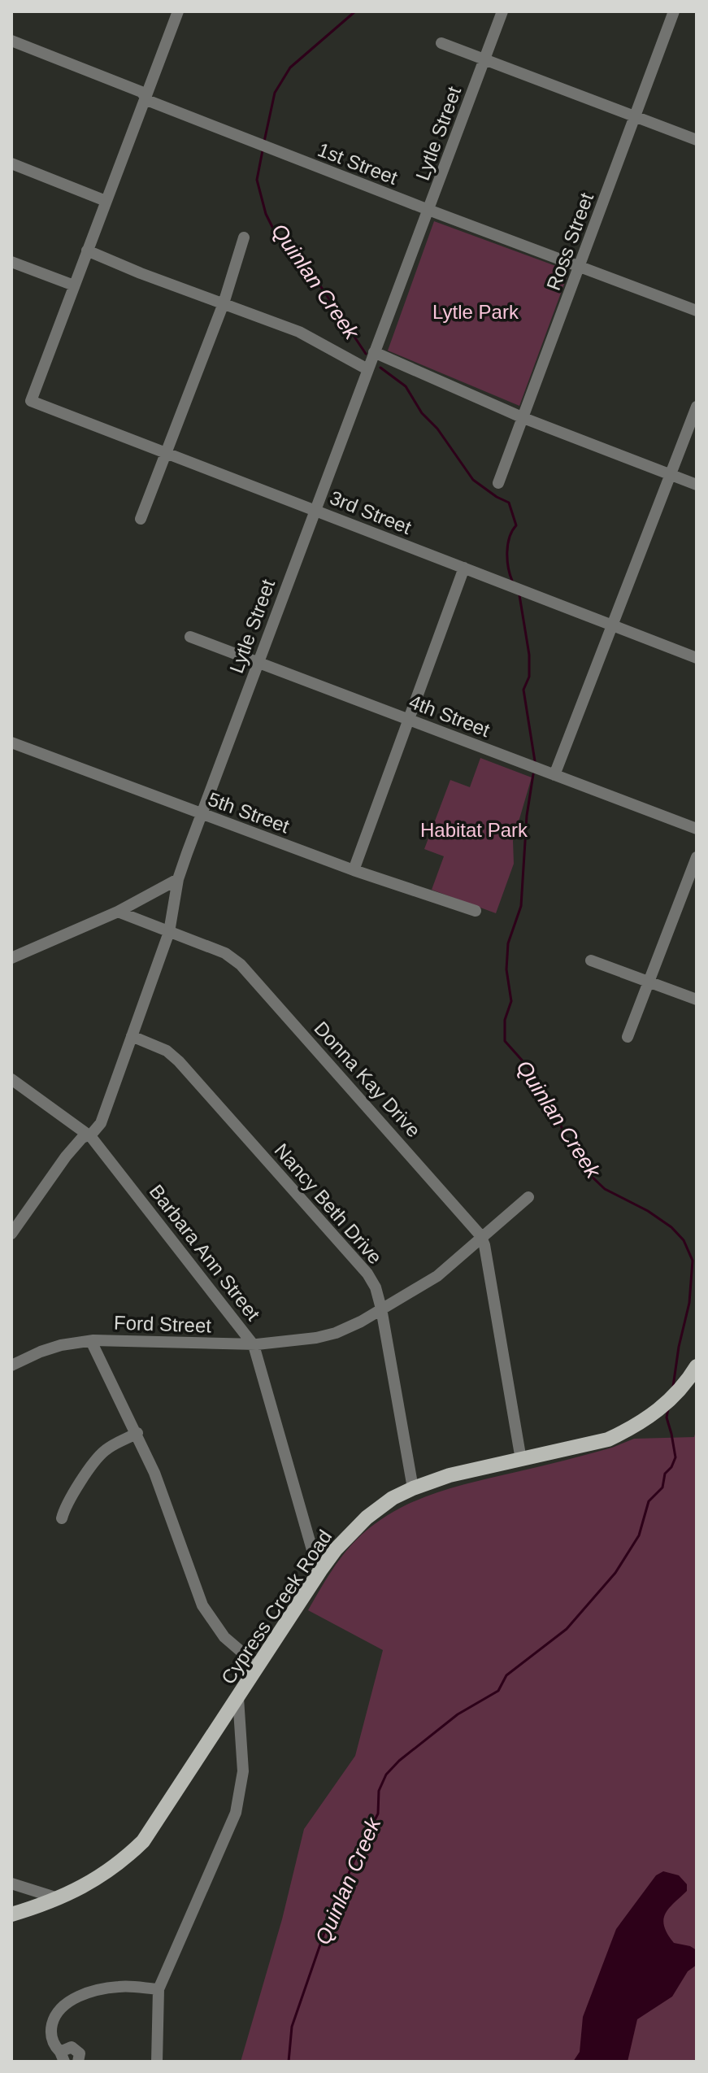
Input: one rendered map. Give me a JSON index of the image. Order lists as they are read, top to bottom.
{
  "streets": {
    "main road": ["Cypress Creek Road"],
    "street": [
      "Lytle Street",
      "1st Street",
      "Ross Street",
      "3rd Street",
      "4th Street",
      "5th Street",
      "Donna Kay Drive",
      "Nancy Beth Drive",
      "Barbara Ann Street",
      "Ford Street"
    ]
  },
  "crossings": [
    ["Lytle Street", "1st Street"],
    ["Lytle Street", "3rd Street"],
    ["Lytle Street", "4th Street"],
    ["Lytle Street", "5th Street"],
    ["Lytle Street", "Donna Kay Drive"],
    ["Lytle Street", "Nancy Beth Drive"],
    ["Lytle Street", "Barbara Ann Street"],
    ["1st Street", "Ross Street"],
    ["Donna Kay Drive", "Ford Street"],
    ["Donna Kay Drive", "Cypress Creek Road"],
    ["Nancy Beth Drive", "Ford Street"],
    ["Nancy Beth Drive", "Cypress Creek Road"],
    ["Barbara Ann Street", "Ford Street"],
    ["Barbara Ann Street", "Cypress Creek Road"]
  ],
  "water": ["Quinlan Creek"],
  "parks": ["Lytle Park", "Habitat Park"]
}
